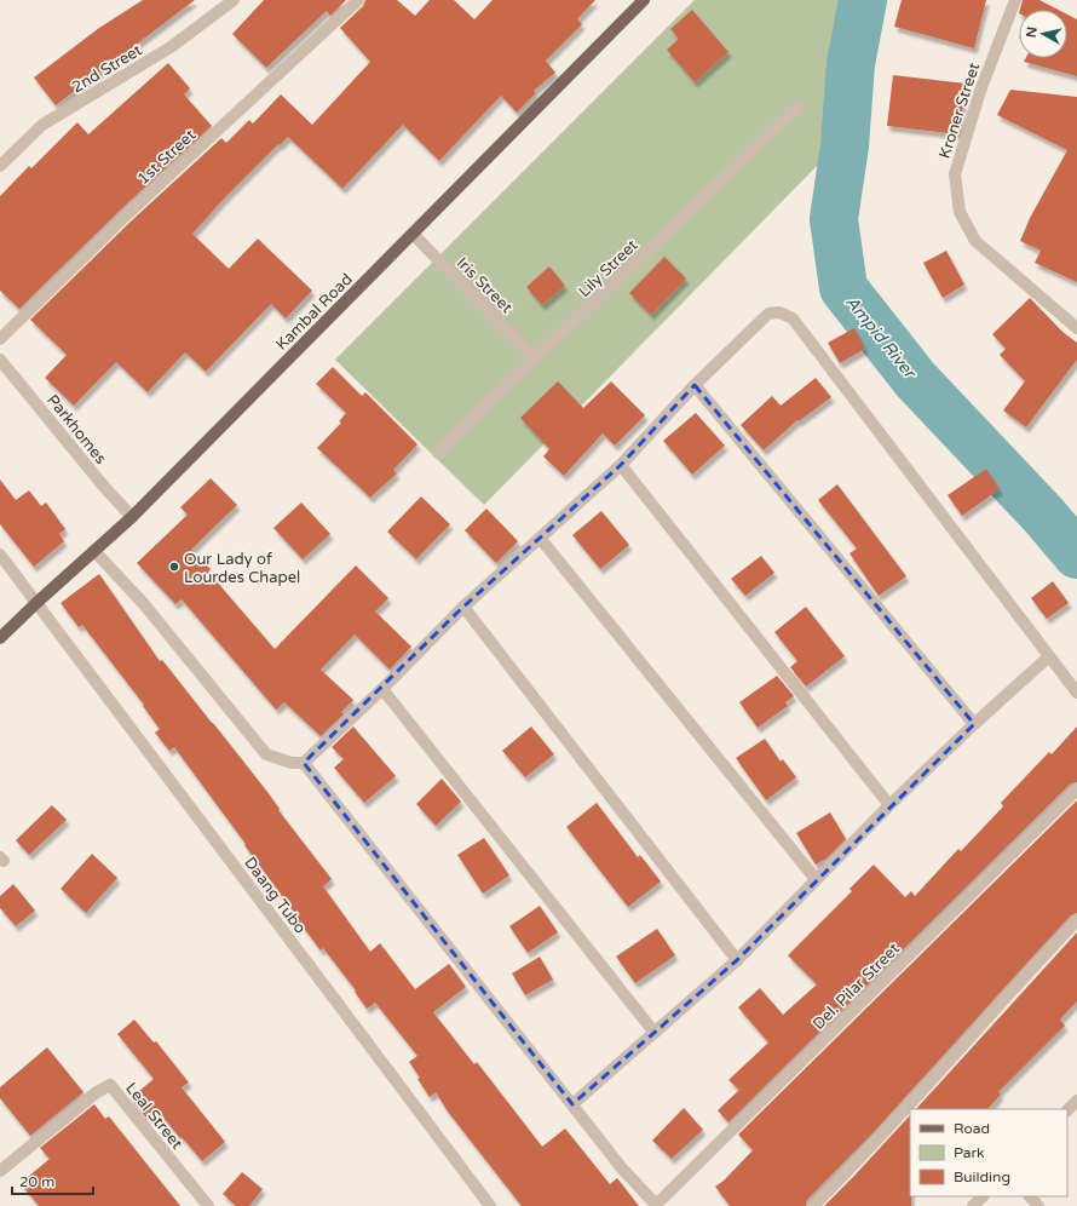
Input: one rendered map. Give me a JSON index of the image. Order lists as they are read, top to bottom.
{
  "streets": {
    "main road": ["Kambal Road"],
    "street": [
      "2nd Street",
      "Kroner Street",
      "1st Street",
      "Lily Street",
      "Iris Street",
      "Parkhomes",
      "Daang Tubo",
      "Del. Pilar Street",
      "Leal Street"
    ]
  },
  "crossings": [
    ["Lily Street", "Iris Street"],
    ["Iris Street", "Kambal Road"],
    ["Kambal Road", "Parkhomes"],
    ["Kambal Road", "Daang Tubo"]
  ],
  "water": ["Ampid River"],
  "places": ["Our Lady of Lourdes Chapel"],
  "legend": ["Road", "Park", "Building"],
  "scale_bar": "20 m",
  "north": "left"
}
